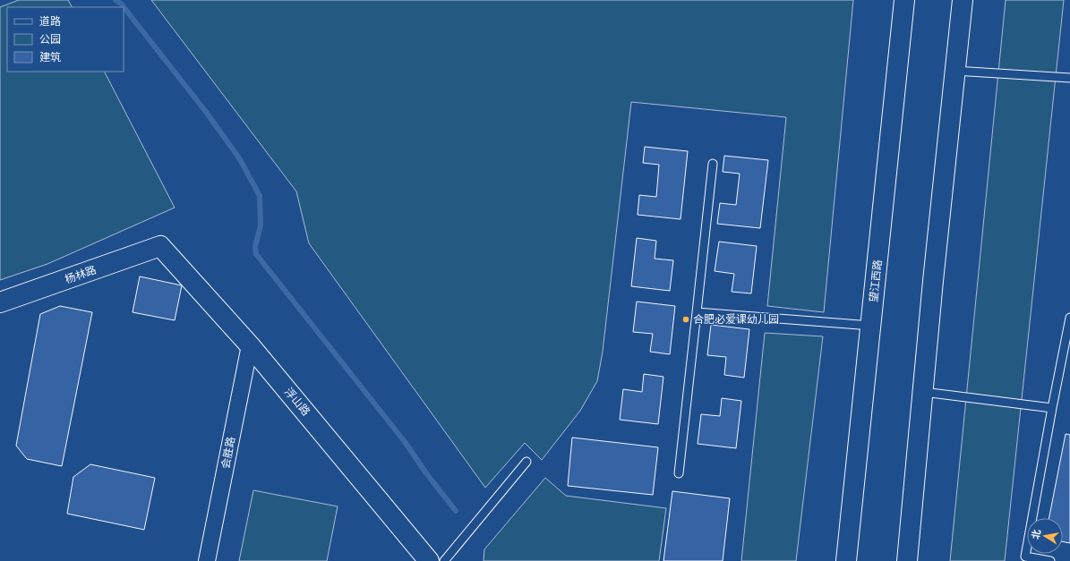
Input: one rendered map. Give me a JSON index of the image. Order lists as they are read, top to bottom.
{
  "streets": {
    "main road": ["杨林路", "望江西路", "浮山路"],
    "street": ["会胜路"]
  },
  "crossings": [
    ["杨林路", "浮山路"],
    ["浮山路", "会胜路"]
  ],
  "places": ["合肥必爱课幼儿园"],
  "legend": ["道路", "公园", "建筑"],
  "north": "left"
}
